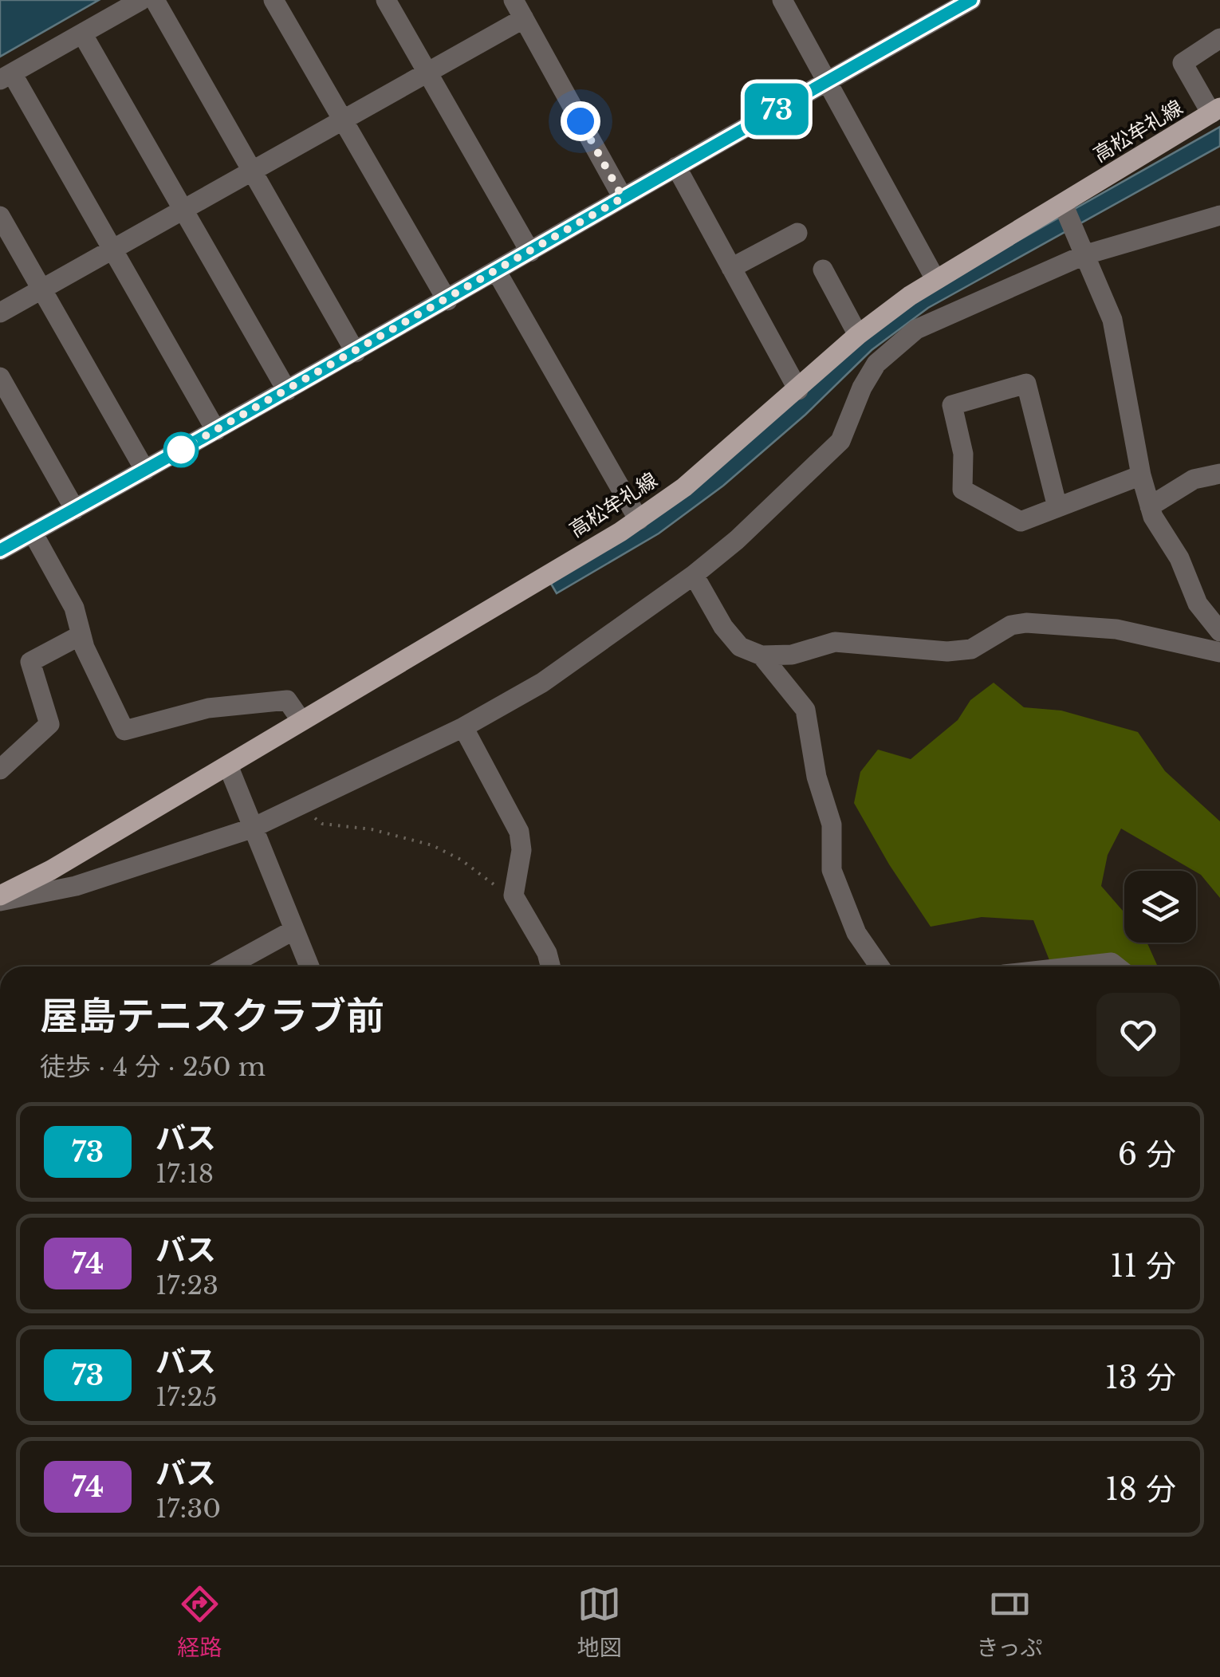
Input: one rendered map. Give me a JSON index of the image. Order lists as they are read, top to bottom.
{
  "streets": {
    "main road": ["高松牟礼線"]
  },
  "lines": ["bus line 73"],
  "page": {
    "on_map": "73",
    "heading": ["屋島テニスクラブ前", "徒歩 · 4 分 · 250 m"],
    "list": [
      {
        "mark": "73",
        "name": "バス",
        "note": "17:18",
        "value": "6 分"
      },
      {
        "mark": "74",
        "name": "バス",
        "note": "17:23",
        "value": "11 分"
      },
      {
        "mark": "73",
        "name": "バス",
        "note": "17:25",
        "value": "13 分"
      },
      {
        "mark": "74",
        "name": "バス",
        "note": "17:30",
        "value": "18 分"
      }
    ],
    "tabs": ["経路", "地図", "きっぷ"]
  }
}
